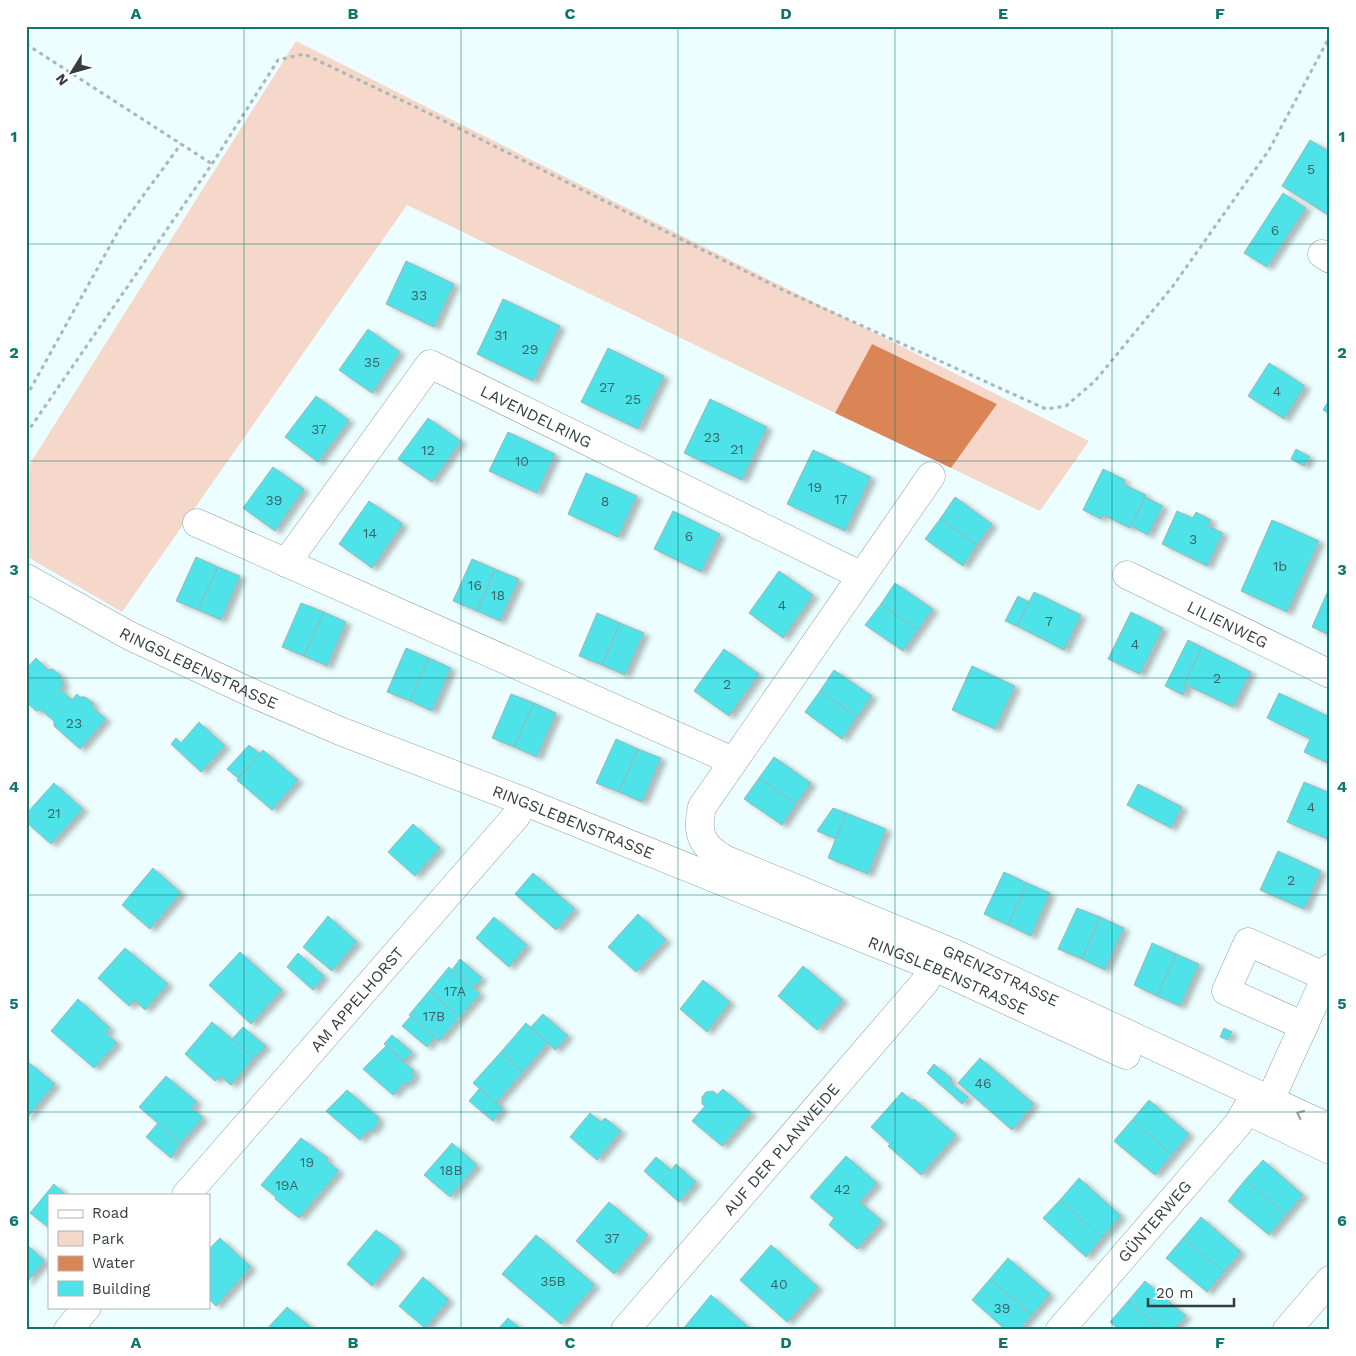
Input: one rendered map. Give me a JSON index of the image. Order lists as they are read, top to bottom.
{
  "streets": {
    "street": [
      "LAVENDELRING",
      "LILIENWEG",
      "RINGSLEBENSTRASSE",
      "GRENZSTRASSE",
      "AM APPELHORST",
      "AUF DER PLANWEIDE",
      "GÜNTERWEG"
    ]
  },
  "crossings": [
    ["RINGSLEBENSTRASSE", "AM APPELHORST"],
    ["RINGSLEBENSTRASSE", "AUF DER PLANWEIDE"]
  ],
  "house_numbers": [
    "5",
    "6",
    "33",
    "31",
    "29",
    "35",
    "27",
    "4",
    "25",
    "37",
    "23",
    "21",
    "12",
    "10",
    "19",
    "17",
    "39",
    "8",
    "14",
    "6",
    "3",
    "1b",
    "16",
    "18",
    "4",
    "7",
    "4",
    "2",
    "2",
    "23",
    "4",
    "21",
    "2",
    "17A",
    "17B",
    "46",
    "19",
    "18B",
    "19A",
    "42",
    "37",
    "35B",
    "40",
    "39"
  ],
  "legend": [
    "Road",
    "Park",
    "Water",
    "Building"
  ],
  "scale_bar": "20 m",
  "north": "bottom left",
  "grid": {
    "columns": [
      "A",
      "B",
      "C",
      "D",
      "E",
      "F"
    ],
    "rows": [
      "1",
      "2",
      "3",
      "4",
      "5",
      "6"
    ]
  }
}
